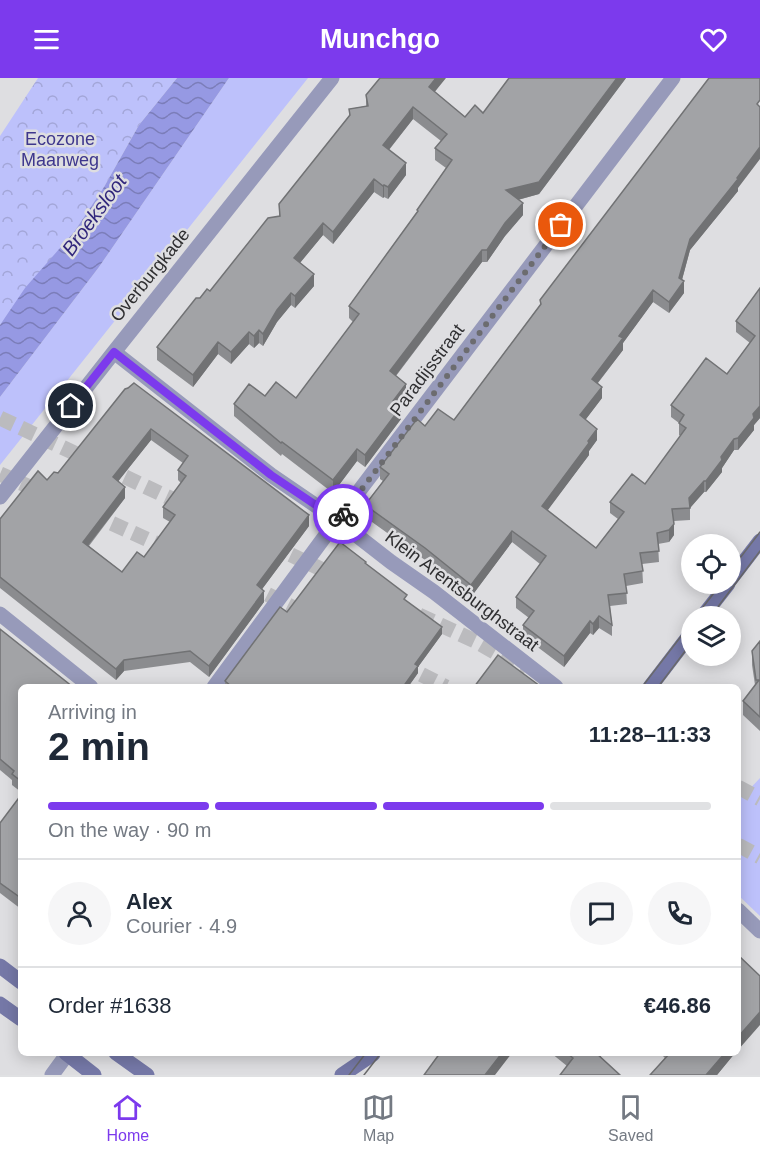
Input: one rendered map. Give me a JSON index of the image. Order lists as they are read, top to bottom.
{
  "streets": {
    "street": ["Overburgkade", "Paradijsstraat", "Klein Arentsburghstraat"]
  },
  "crossings": [
    ["Overburgkade", "Klein Arentsburghstraat"],
    ["Paradijsstraat", "Klein Arentsburghstraat"]
  ],
  "water": ["Broeksloot"],
  "parks": ["Ecozone Maanweg"],
  "page": {
    "header": "Munchgo",
    "heading": ["2 min", "Arriving in", "11:28–11:33"],
    "panel": [
      "Alex",
      "Courier · 4.9",
      "Order #1638",
      "€46.86"
    ],
    "bar": "On the way · 90 m",
    "tabs": ["Home", "Map", "Saved"]
  }
}
